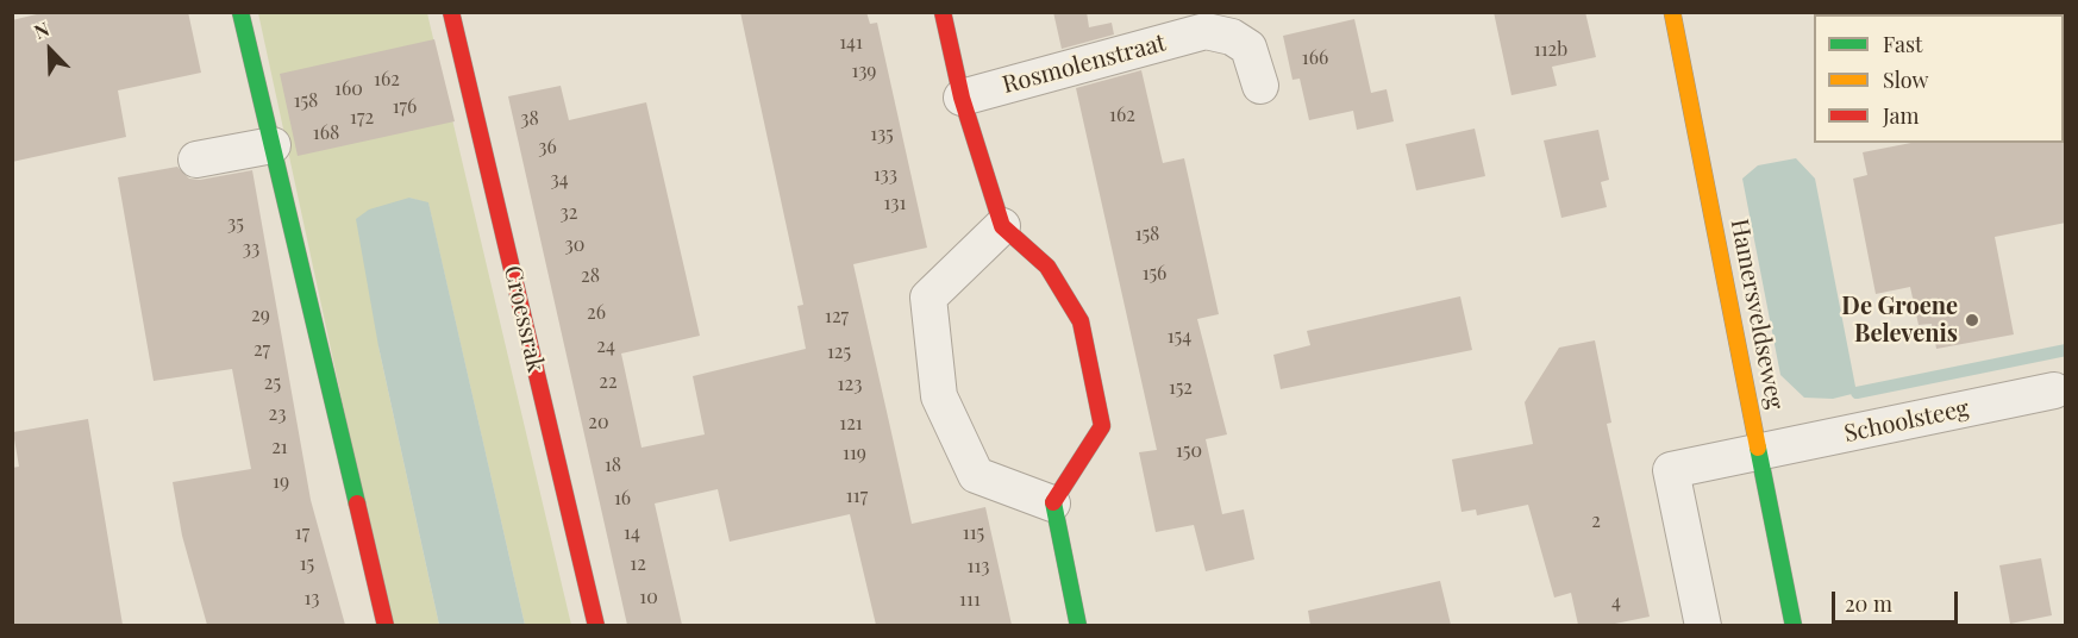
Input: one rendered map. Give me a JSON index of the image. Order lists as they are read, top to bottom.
{
  "streets": {
    "street": [
      "Rosmolenstraat",
      "Hamersveldseweg",
      "Croessrak",
      "Schoolsteeg"
    ]
  },
  "crossings": [
    ["Hamersveldseweg", "Schoolsteeg"]
  ],
  "places": ["De Groene Belevenis"],
  "house_numbers": [
    "141",
    "112b",
    "166",
    "139",
    "162",
    "160",
    "158",
    "176",
    "162",
    "172",
    "38",
    "168",
    "135",
    "36",
    "133",
    "34",
    "131",
    "32",
    "35",
    "158",
    "30",
    "33",
    "156",
    "28",
    "26",
    "29",
    "127",
    "154",
    "24",
    "27",
    "125",
    "22",
    "25",
    "123",
    "152",
    "23",
    "20",
    "121",
    "21",
    "150",
    "119",
    "18",
    "19",
    "117",
    "16",
    "2",
    "17",
    "14",
    "115",
    "15",
    "12",
    "113",
    "10",
    "13",
    "111",
    "4"
  ],
  "legend": ["Fast", "Slow", "Jam"],
  "scale_bar": "20 m",
  "north": "top left"
}
